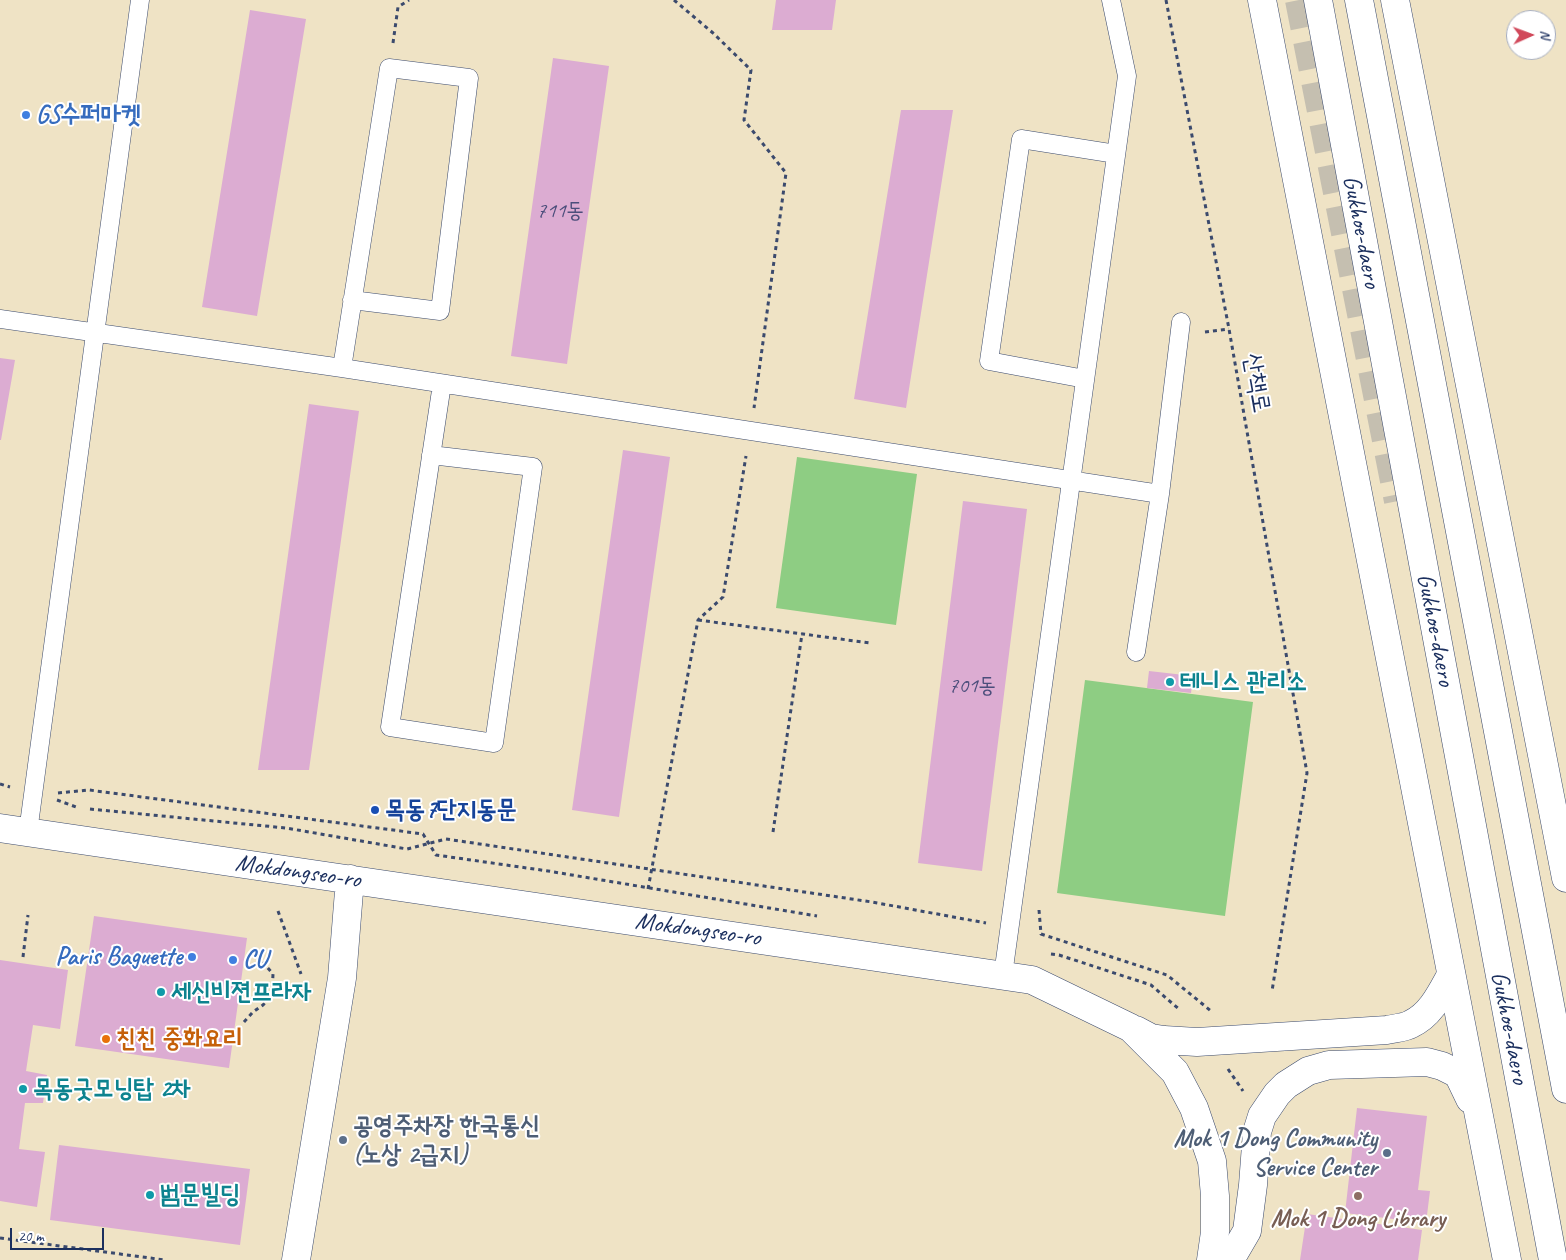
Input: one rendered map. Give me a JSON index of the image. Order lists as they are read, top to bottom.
{
  "streets": {
    "main road": ["Gukhoe-daero", "Mokdongseo-ro"],
    "path": ["산책로"]
  },
  "places": [
    "GS수퍼마켓",
    "테니스 관리소",
    "목동7단지동문",
    "Paris Baguette",
    "CU",
    "세신비젼프라자",
    "친친 중화요리",
    "목동굿모닝탑 2차",
    "공영주차장 한국통신 (노상 2급지)",
    "Mok 1 Dong Community Service Center",
    "범문빌딩",
    "Mok 1 Dong Library"
  ],
  "house_numbers": ["711동", "701동"],
  "scale_bar": "20 m",
  "north": "right"
}
